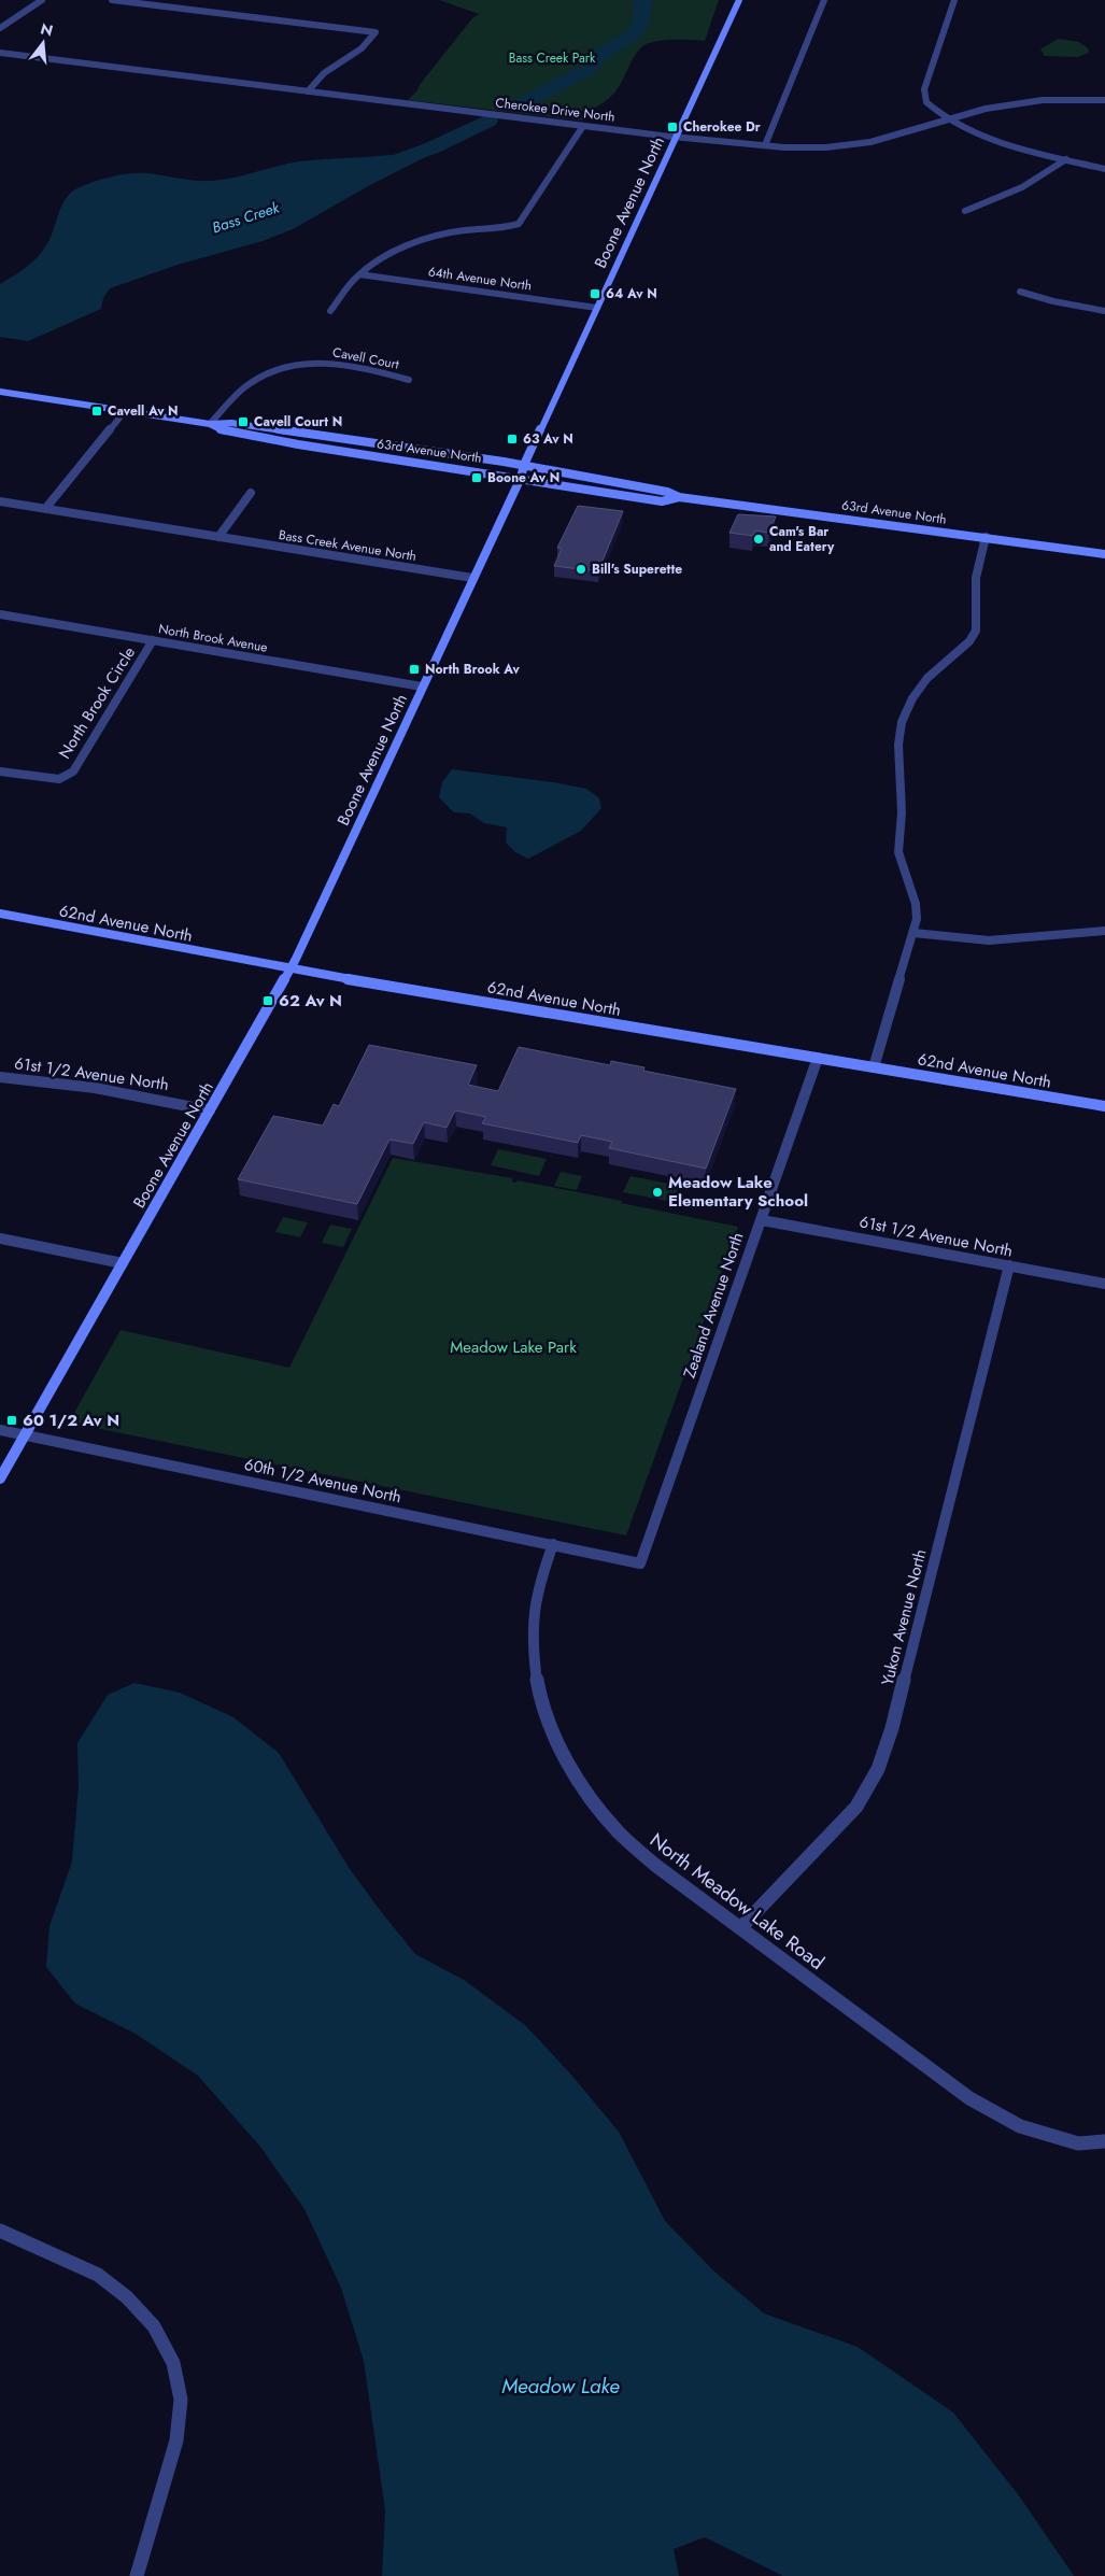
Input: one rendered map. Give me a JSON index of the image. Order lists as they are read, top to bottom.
{
  "streets": {
    "street": [
      "Cherokee Drive North",
      "Boone Avenue North",
      "64th Avenue North",
      "Cavell Court",
      "63rd Avenue North",
      "Bass Creek Avenue North",
      "North Brook Avenue",
      "North Brook Circle",
      "62nd Avenue North",
      "61st 1/2 Avenue North",
      "Zealand Avenue North",
      "60th 1/2 Avenue North",
      "Yukon Avenue North",
      "North Meadow Lake Road"
    ]
  },
  "crossings": [
    ["Cherokee Drive North", "Boone Avenue North"],
    ["Boone Avenue North", "64th Avenue North"],
    ["Boone Avenue North", "63rd Avenue North"],
    ["Boone Avenue North", "Bass Creek Avenue North"],
    ["Boone Avenue North", "North Brook Avenue"],
    ["Boone Avenue North", "62nd Avenue North"],
    ["Boone Avenue North", "61st 1/2 Avenue North"],
    ["Boone Avenue North", "60th 1/2 Avenue North"],
    ["Cavell Court", "63rd Avenue North"],
    ["North Brook Avenue", "North Brook Circle"],
    ["62nd Avenue North", "Zealand Avenue North"],
    ["61st 1/2 Avenue North", "Zealand Avenue North"],
    ["61st 1/2 Avenue North", "Yukon Avenue North"],
    ["Zealand Avenue North", "60th 1/2 Avenue North"],
    ["60th 1/2 Avenue North", "North Meadow Lake Road"],
    ["Yukon Avenue North", "North Meadow Lake Road"]
  ],
  "water": ["Bass Creek", "Meadow Lake"],
  "parks": ["Bass Creek Park", "Meadow Lake Park"],
  "places": {
    "transit": [
      "Cherokee Dr",
      "64 Av N",
      "Cavell Av N",
      "Cavell Court N",
      "63 Av N",
      "Boone Av N",
      "North Brook Av",
      "62 Av N",
      "60 1/2 Av N"
    ],
    "other": ["Cam's Bar and Eatery", "Bill's Superette", "Meadow Lake Elementary School"]
  },
  "north": "top"
}
